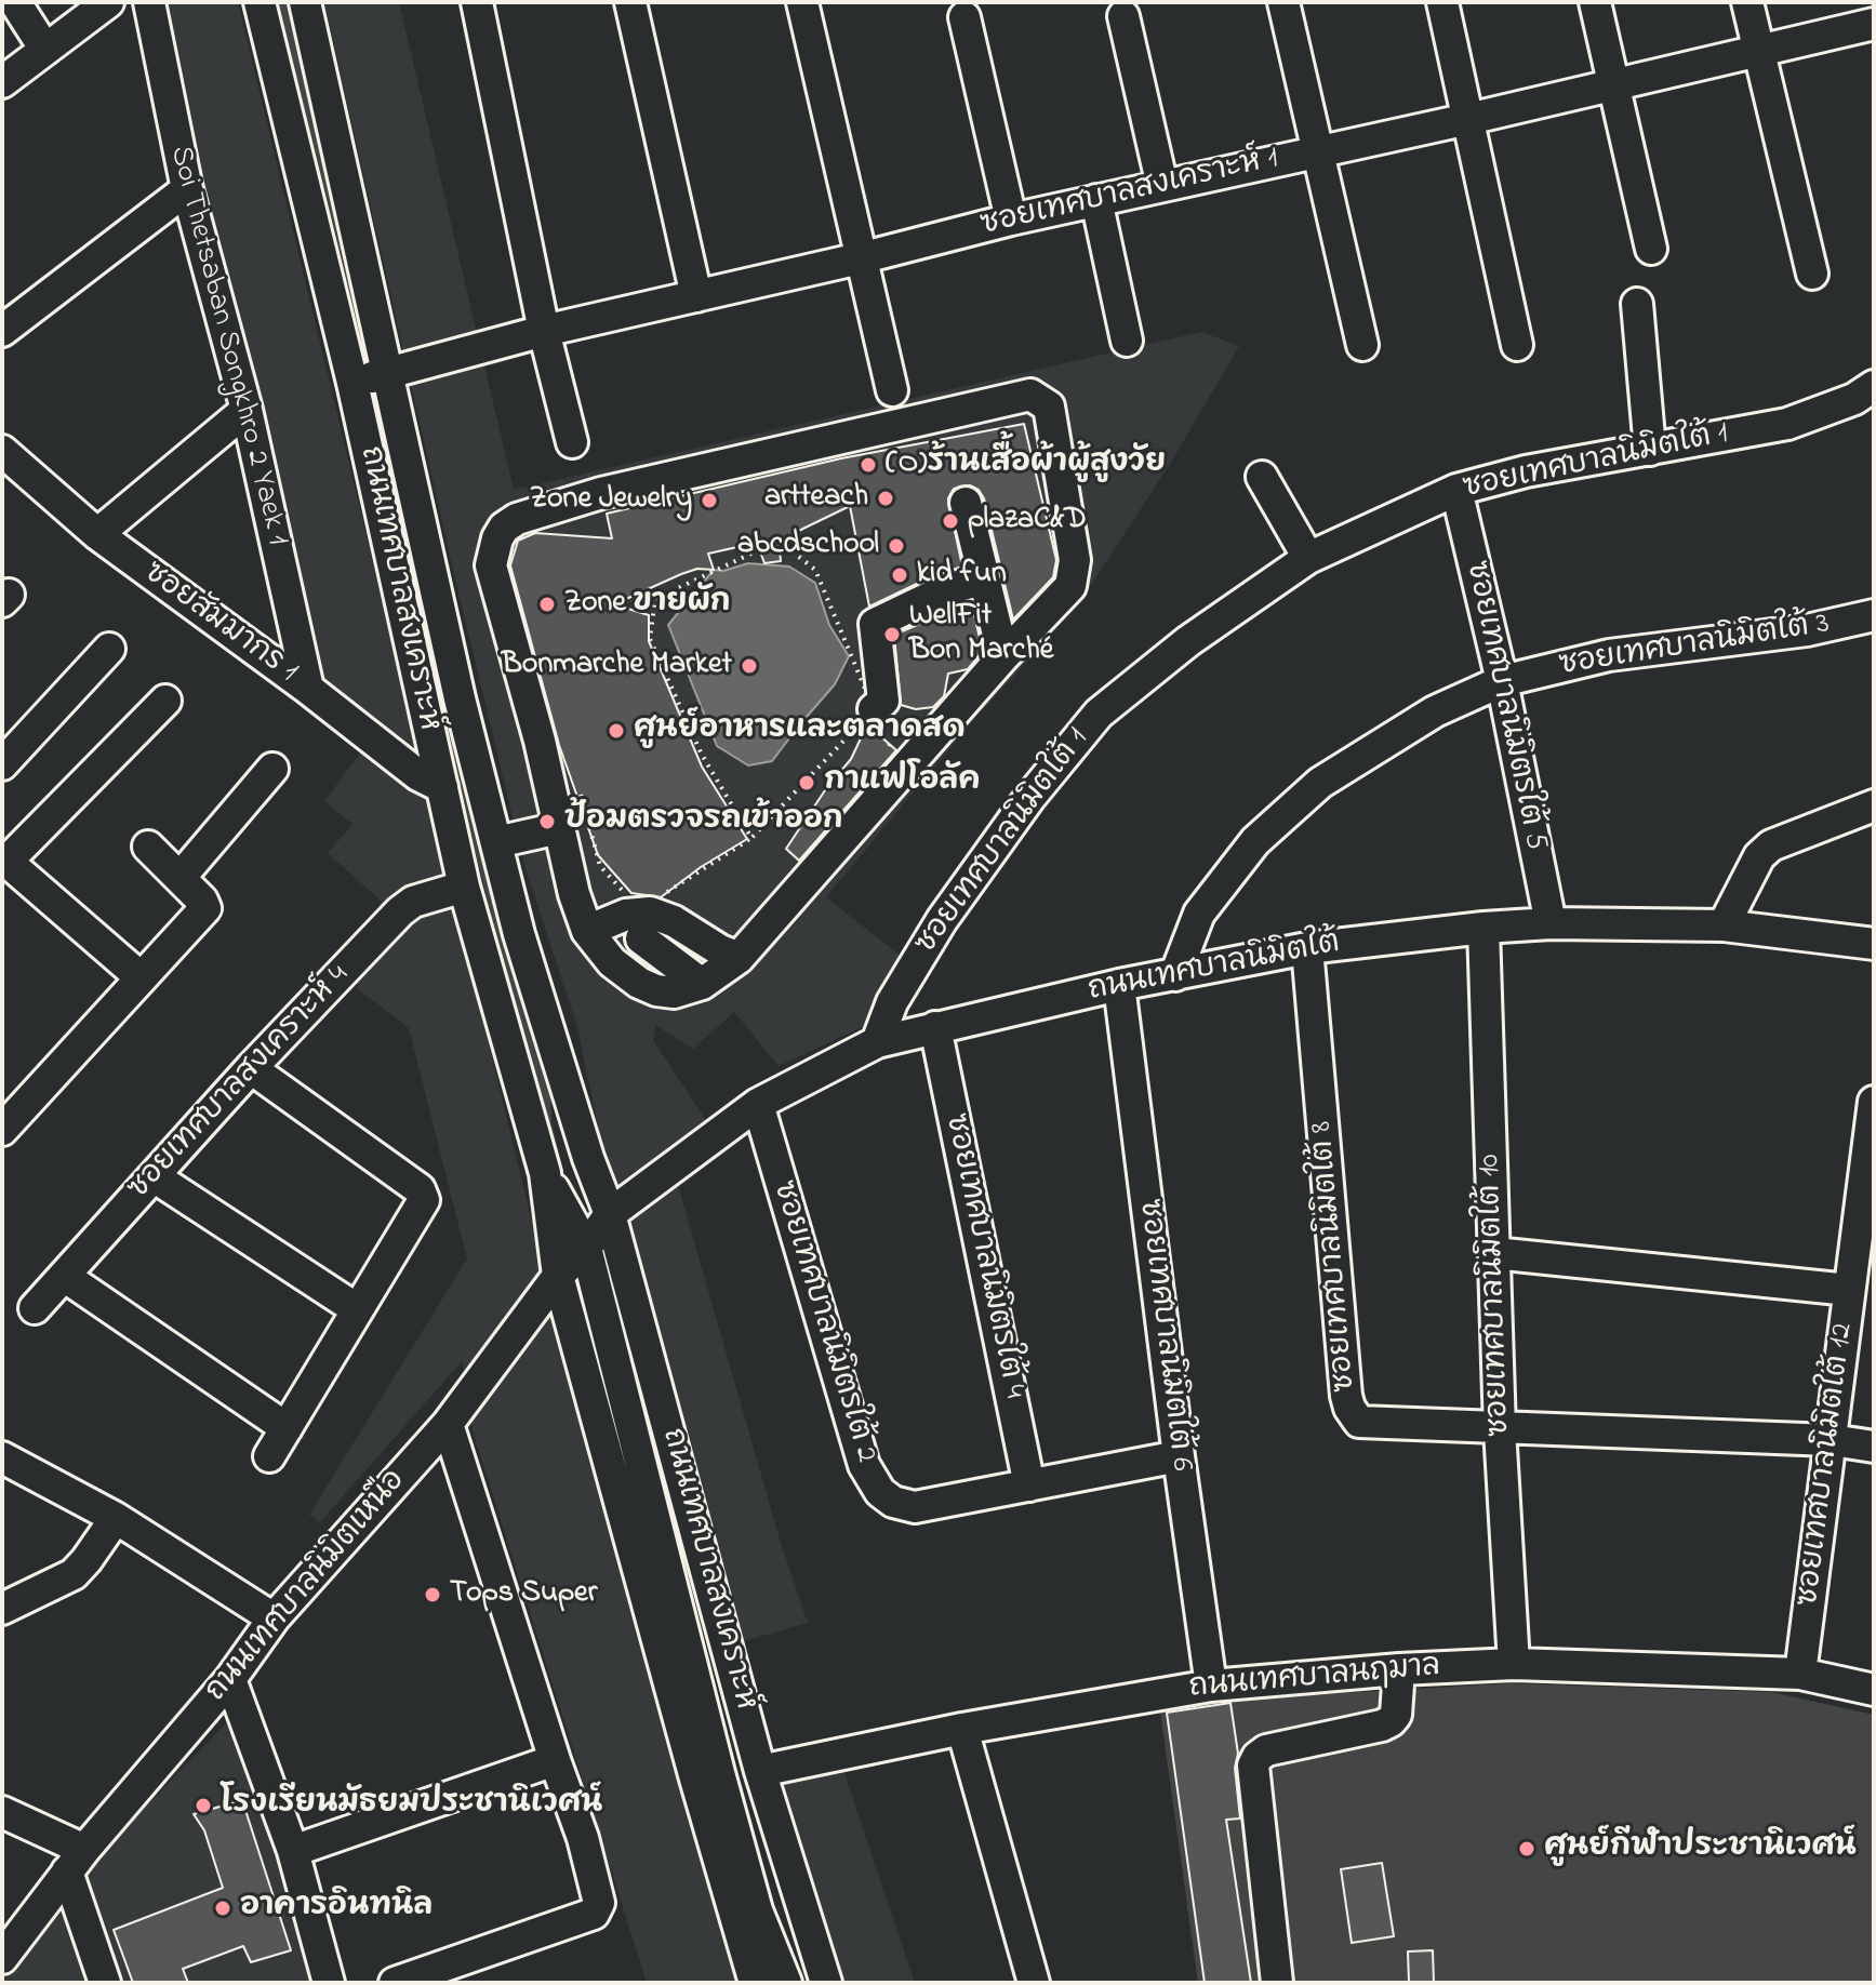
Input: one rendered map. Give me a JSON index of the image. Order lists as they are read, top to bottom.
{
  "streets": {
    "street": [
      "ซอยเทศบาลสงเคราะห์ 1",
      "Soi Thetsaban Songkhro 2 Yaek 1",
      "ซอยเทศบาลนิมิตใต้ 1",
      "ถนนเทศบาลสงเคราะห์",
      "ซอยสัมมากร 1",
      "ซอยเทศบาลนิมิตใต้ 3",
      "ซอยเทศบาลนิมิตรใต้ 5",
      "ถนนเทศบาลนิมิตใต้",
      "ซอยเทศบาลสงเคราะห์ 4",
      "ซอยเทศบาลนิมิตรใต้ 4",
      "ซอยเทศบาลนิมิตใต้ 8",
      "ซอยเทศบาลนิมิตใต้ 10",
      "ซอยเทศบาลนิมิตรใต้ 2",
      "ซอยเทศบาลนิมิตใต้ 6",
      "ซอยเทศบาลนิมิตใต้ 12",
      "ถนนเทศบาลนิมิตเหนือ",
      "ถนนเทศบาลนฤมาล"
    ]
  },
  "crossings": [
    ["ซอยเทศบาลสงเคราะห์ 1", "ถนนเทศบาลสงเคราะห์"],
    ["Soi Thetsaban Songkhro 2 Yaek 1", "ซอยสัมมากร 1"],
    ["ซอยเทศบาลนิมิตใต้ 1", "ซอยเทศบาลนิมิตรใต้ 5"],
    ["ซอยเทศบาลนิมิตใต้ 1", "ถนนเทศบาลนิมิตใต้"],
    ["ถนนเทศบาลสงเคราะห์", "ซอยสัมมากร 1"],
    ["ถนนเทศบาลสงเคราะห์", "ถนนเทศบาลนิมิตใต้"],
    ["ถนนเทศบาลสงเคราะห์", "ซอยเทศบาลสงเคราะห์ 4"],
    ["ถนนเทศบาลสงเคราะห์", "ถนนเทศบาลนิมิตเหนือ"],
    ["ถนนเทศบาลสงเคราะห์", "ถนนเทศบาลนฤมาล"],
    ["ซอยเทศบาลนิมิตใต้ 3", "ซอยเทศบาลนิมิตรใต้ 5"],
    ["ซอยเทศบาลนิมิตใต้ 3", "ถนนเทศบาลนิมิตใต้"],
    ["ซอยเทศบาลนิมิตรใต้ 5", "ถนนเทศบาลนิมิตใต้"],
    ["ถนนเทศบาลนิมิตใต้", "ซอยเทศบาลนิมิตรใต้ 4"],
    ["ถนนเทศบาลนิมิตใต้", "ซอยเทศบาลนิมิตใต้ 8"],
    ["ถนนเทศบาลนิมิตใต้", "ซอยเทศบาลนิมิตใต้ 10"],
    ["ถนนเทศบาลนิมิตใต้", "ซอยเทศบาลนิมิตรใต้ 2"],
    ["ถนนเทศบาลนิมิตใต้", "ซอยเทศบาลนิมิตใต้ 6"],
    ["ถนนเทศบาลนิมิตใต้", "ถนนเทศบาลนิมิตเหนือ"],
    ["ซอยเทศบาลนิมิตรใต้ 4", "ซอยเทศบาลนิมิตรใต้ 2"],
    ["ซอยเทศบาลนิมิตใต้ 8", "ซอยเทศบาลนิมิตใต้ 10"],
    ["ซอยเทศบาลนิมิตใต้ 8", "ซอยเทศบาลนิมิตใต้ 12"],
    ["ซอยเทศบาลนิมิตใต้ 10", "ถนนเทศบาลนฤมาล"],
    ["ซอยเทศบาลนิมิตรใต้ 2", "ซอยเทศบาลนิมิตใต้ 6"],
    ["ซอยเทศบาลนิมิตใต้ 6", "ถนนเทศบาลนฤมาล"],
    ["ซอยเทศบาลนิมิตใต้ 12", "ถนนเทศบาลนฤมาล"]
  ],
  "places": [
    "(O)ร้านเสื้อผ้าผู้สูงวัย",
    "artteach",
    "Zone Jewelry",
    "plazaC&D",
    "abcdschool",
    "kid fun",
    "Zone ขายผัก",
    "WellFit Bon Marché",
    "Bonmarche Market",
    "ศูนย์อาหารและตลาดสด",
    "กาแฟโอลัค",
    "ป้อมตรวจรถเข้าออก",
    "Tops Super",
    "โรงเรียนมัธยมประชานิเวศน์",
    "ศูนย์กีฬาประชานิเวศน์",
    "อาคารอินทนิล"
  ]
}
